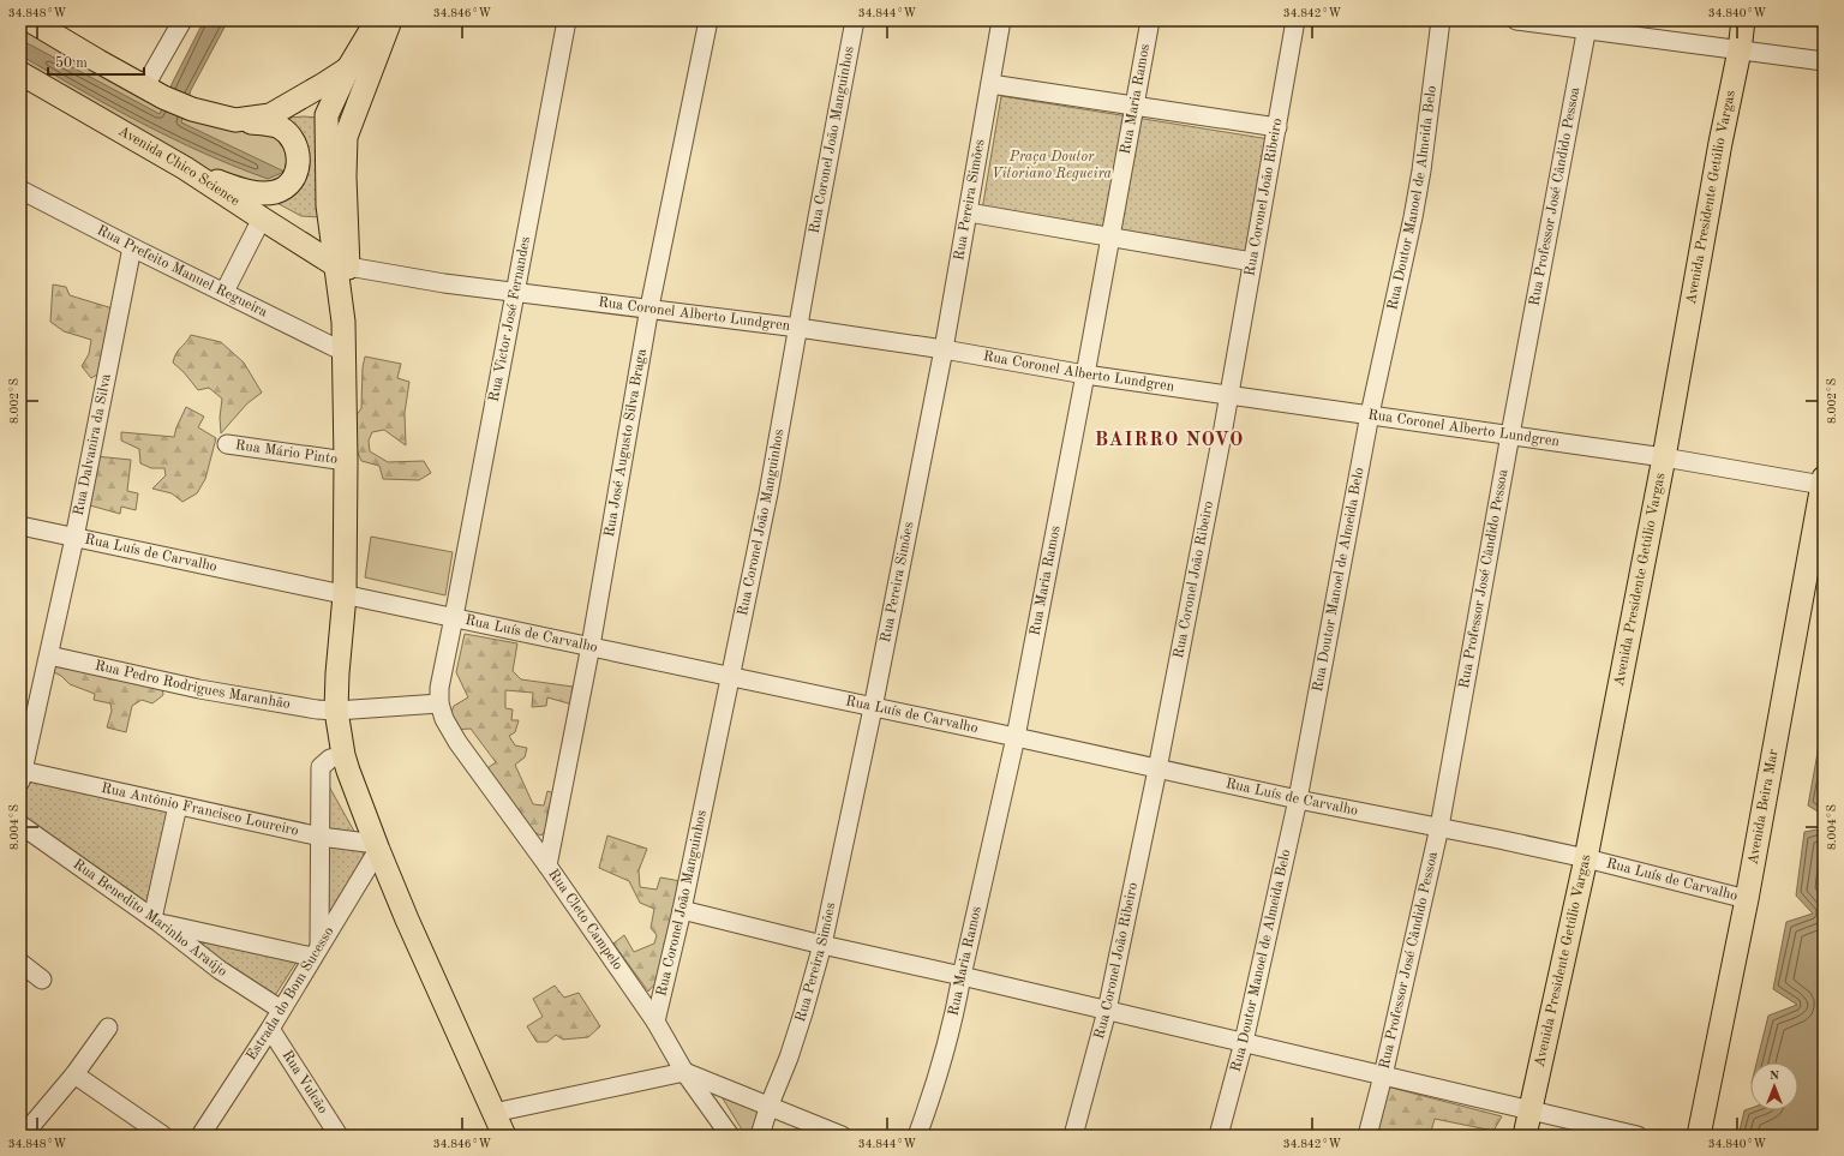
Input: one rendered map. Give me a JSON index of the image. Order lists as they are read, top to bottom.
{
  "streets": {
    "main road": ["Avenida Chico Science", "Avenida Presidente Getúlio Vargas", "Avenida Beira Mar"],
    "street": [
      "Rua Maria Ramos",
      "Rua Coronel João Manguinhos",
      "Rua Professor José Cândido Pessoa",
      "Rua Coronel João Ribeiro",
      "Rua Doutor Manoel de Almeida Belo",
      "Rua Pereira Simões",
      "Rua Prefeito Manuel Regueira",
      "Rua Coronel Alberto Lundgren",
      "Rua Victor José Fernandes",
      "Rua José Augusto Silva Braga",
      "Rua Dalvanira da Silva",
      "Rua Mário Pinto",
      "Rua Luís de Carvalho",
      "Rua Pedro Rodrigues Maranhão",
      "Rua Antônio Francisco Loureiro",
      "Rua Benedito Marinho Araújo",
      "Rua Cleto Campelo",
      "Estrada do Bom Sucesso",
      "Rua Vulcão"
    ]
  },
  "crossings": [
    ["Rua Maria Ramos", "Rua Coronel Alberto Lundgren"],
    ["Rua Maria Ramos", "Rua Luís de Carvalho"],
    ["Rua Coronel João Manguinhos", "Rua Coronel Alberto Lundgren"],
    ["Rua Coronel João Manguinhos", "Rua Luís de Carvalho"],
    ["Rua Coronel João Manguinhos", "Rua Cleto Campelo"],
    ["Avenida Chico Science", "Rua Coronel Alberto Lundgren"],
    ["Rua Professor José Cândido Pessoa", "Rua Coronel Alberto Lundgren"],
    ["Rua Professor José Cândido Pessoa", "Rua Luís de Carvalho"],
    ["Avenida Presidente Getúlio Vargas", "Rua Coronel Alberto Lundgren"],
    ["Avenida Presidente Getúlio Vargas", "Rua Luís de Carvalho"],
    ["Rua Coronel João Ribeiro", "Rua Coronel Alberto Lundgren"],
    ["Rua Coronel João Ribeiro", "Rua Luís de Carvalho"],
    ["Rua Doutor Manoel de Almeida Belo", "Rua Coronel Alberto Lundgren"],
    ["Rua Doutor Manoel de Almeida Belo", "Rua Luís de Carvalho"],
    ["Rua Pereira Simões", "Rua Coronel Alberto Lundgren"],
    ["Rua Pereira Simões", "Rua Luís de Carvalho"],
    ["Rua Prefeito Manuel Regueira", "Rua Dalvanira da Silva"],
    ["Rua Coronel Alberto Lundgren", "Rua Victor José Fernandes"],
    ["Rua Coronel Alberto Lundgren", "Rua José Augusto Silva Braga"],
    ["Rua Coronel Alberto Lundgren", "Avenida Beira Mar"],
    ["Rua Victor José Fernandes", "Rua Luís de Carvalho"],
    ["Rua Victor José Fernandes", "Rua Cleto Campelo"],
    ["Rua José Augusto Silva Braga", "Rua Luís de Carvalho"],
    ["Rua José Augusto Silva Braga", "Rua Cleto Campelo"],
    ["Rua Dalvanira da Silva", "Rua Luís de Carvalho"],
    ["Rua Dalvanira da Silva", "Rua Pedro Rodrigues Maranhão"],
    ["Rua Dalvanira da Silva", "Rua Antônio Francisco Loureiro"],
    ["Rua Luís de Carvalho", "Avenida Beira Mar"],
    ["Rua Luís de Carvalho", "Rua Cleto Campelo"],
    ["Rua Antônio Francisco Loureiro", "Estrada do Bom Sucesso"],
    ["Rua Benedito Marinho Araújo", "Estrada do Bom Sucesso"],
    ["Estrada do Bom Sucesso", "Rua Vulcão"]
  ],
  "districts": ["BAIRRO NOVO"],
  "parks": ["Praça Doutor Vitoriano Regueira"],
  "scale_bar": "50 m",
  "north": "top",
  "coordinates": [
    "34.848°W",
    "34.846°W",
    "34.844°W",
    "34.842°W",
    "34.840°W",
    "8.002°S",
    "8.004°S"
  ]
}
